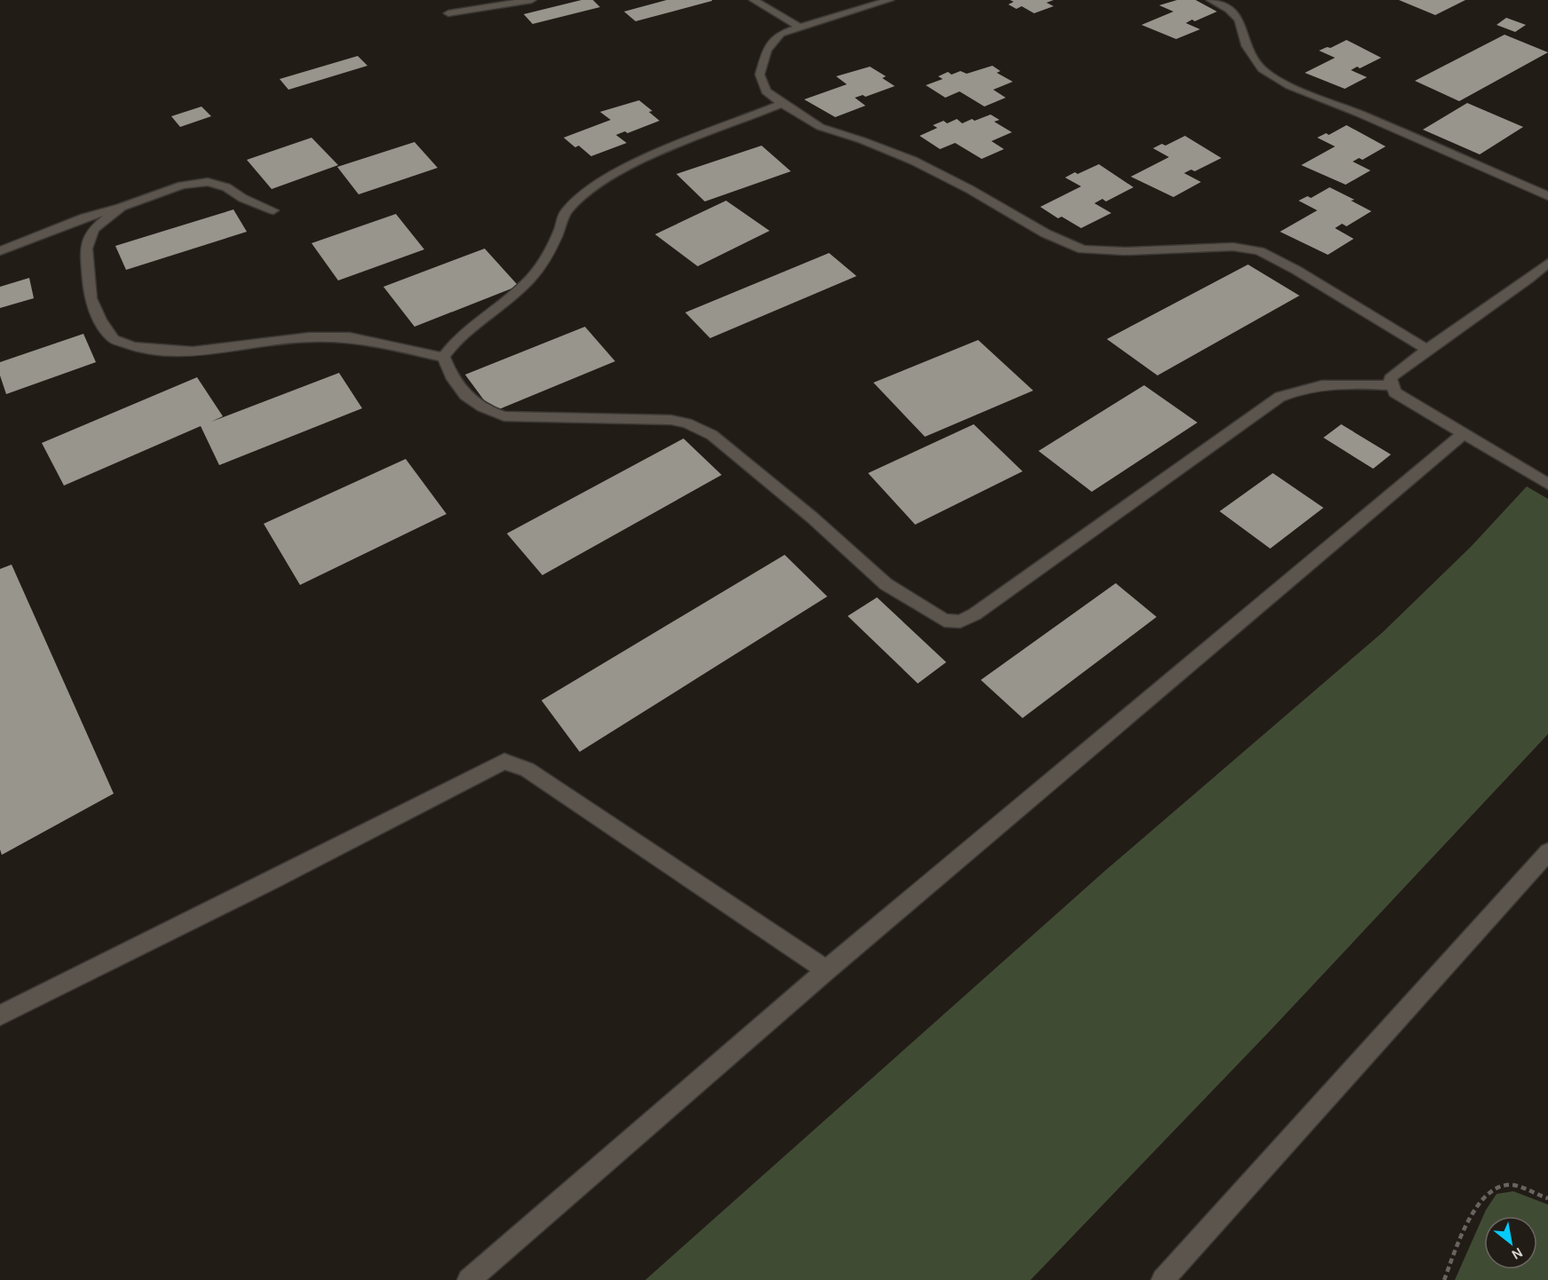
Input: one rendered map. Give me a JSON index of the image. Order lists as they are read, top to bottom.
{
  "north": "bottom right"
}
